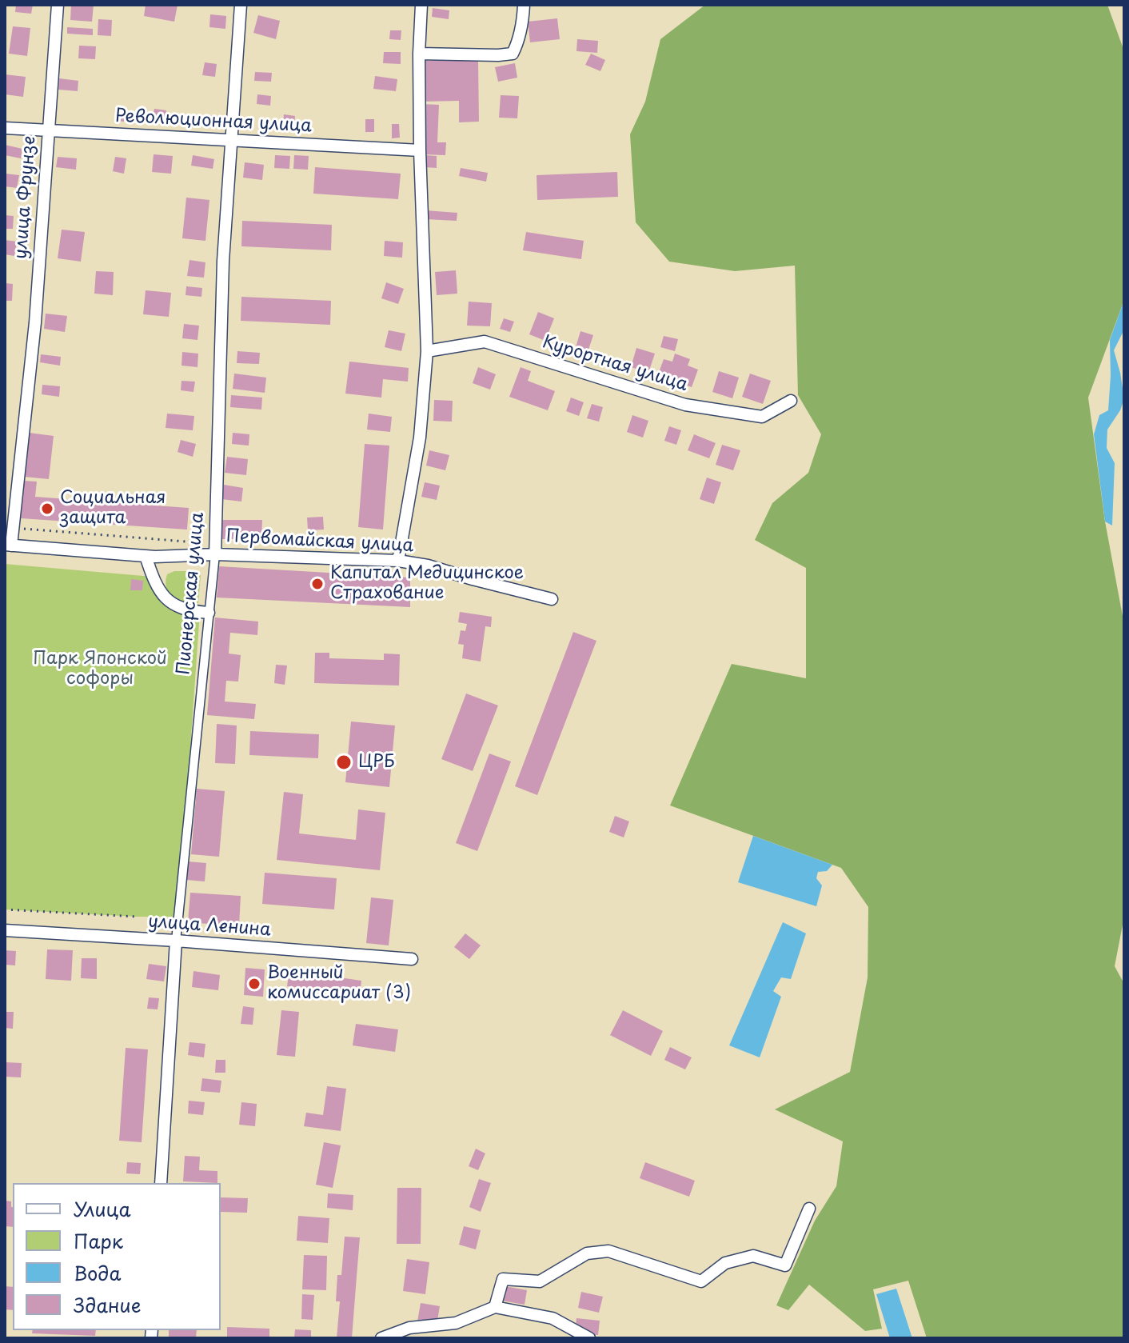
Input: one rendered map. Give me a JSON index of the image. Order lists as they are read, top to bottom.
{
  "streets": {
    "street": [
      "Революционная улица",
      "улица Фрунзе",
      "Курортная улица",
      "Первомайская улица",
      "Пионерская улица",
      "улица Ленина"
    ]
  },
  "crossings": [
    ["Революционная улица", "улица Фрунзе"],
    ["Революционная улица", "Пионерская улица"],
    ["улица Фрунзе", "Первомайская улица"],
    ["Первомайская улица", "Пионерская улица"],
    ["Пионерская улица", "улица Ленина"]
  ],
  "parks": ["Парк Японской софоры"],
  "places": [
    "Социальная защита",
    "Капитал Медицинское Страхование",
    "ЦРБ",
    "Военный комиссариат (3)"
  ],
  "legend": [
    "Улица",
    "Парк",
    "Вода",
    "Здание"
  ]
}
